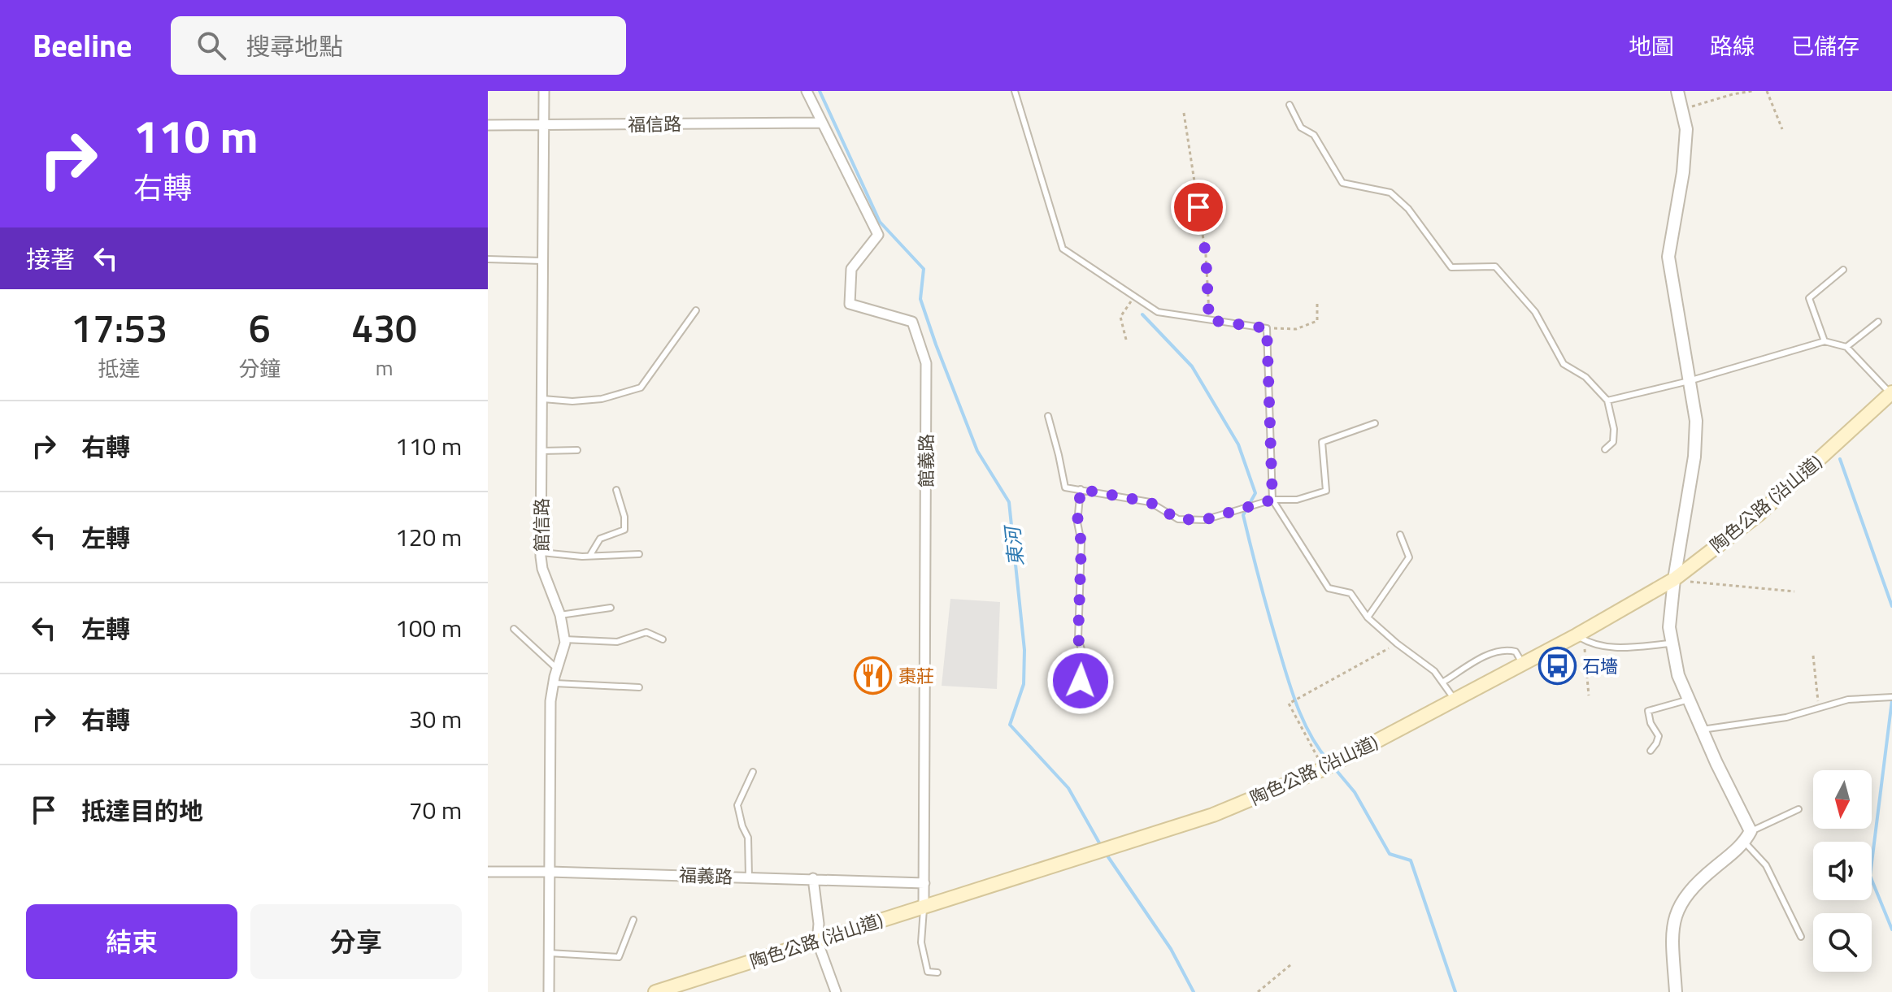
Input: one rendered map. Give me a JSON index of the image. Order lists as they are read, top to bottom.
{
  "streets": {
    "main road": ["陶色公路 (沿山道)"],
    "street": [
      "福信路",
      "館義路",
      "館信路",
      "福義路"
    ]
  },
  "crossings": [
    ["福信路", "館義路"],
    ["福信路", "館信路"],
    ["館義路", "陶色公路 (沿山道)"],
    ["館義路", "福義路"],
    ["館信路", "福義路"]
  ],
  "water": ["東河"],
  "places": {
    "bus stop": ["石墻"],
    "restaurant": ["棗莊"]
  },
  "north": "bottom",
  "page": {
    "header": "Beeline",
    "search": "搜尋地點",
    "nav": ["地圖", "路線", "已儲存"],
    "turn": ["110 m", "右轉"],
    "then": "接著",
    "eta": [
      "17:53",
      "抵達",
      "6",
      "分鐘",
      "430",
      "m"
    ],
    "list": [
      {
        "name": "右轉",
        "value": "110 m"
      },
      {
        "name": "左轉",
        "value": "120 m"
      },
      {
        "name": "左轉",
        "value": "100 m"
      },
      {
        "name": "右轉",
        "value": "30 m"
      },
      {
        "name": "抵達目的地",
        "value": "70 m"
      }
    ],
    "buttons": ["結束", "分享"]
  }
}
